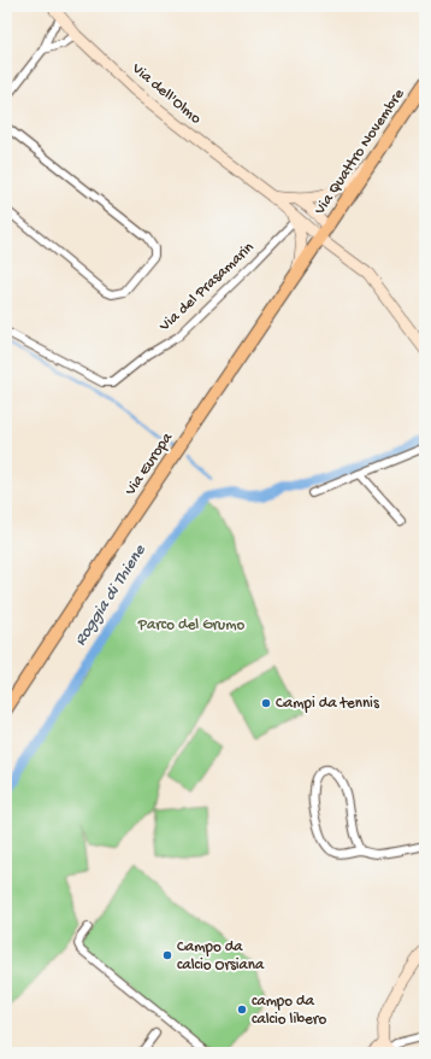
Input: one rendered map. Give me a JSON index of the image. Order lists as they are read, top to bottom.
{
  "streets": {
    "main road": ["Via dell'Olmo", "Via Quattro Novembre", "Via Europa"],
    "street": ["Via del Prasamarin"]
  },
  "crossings": [
    ["Via dell'Olmo", "Via Quattro Novembre"],
    ["Via dell'Olmo", "Via del Prasamarin"],
    ["Via dell'Olmo", "Via Europa"],
    ["Via Quattro Novembre", "Via Europa"]
  ],
  "water": ["Roggia di Thiene"],
  "parks": ["Parco del Grumo"],
  "places": ["Campi da tennis", "Campo da calcio Orsiana", "campo da calcio libero"]
}
